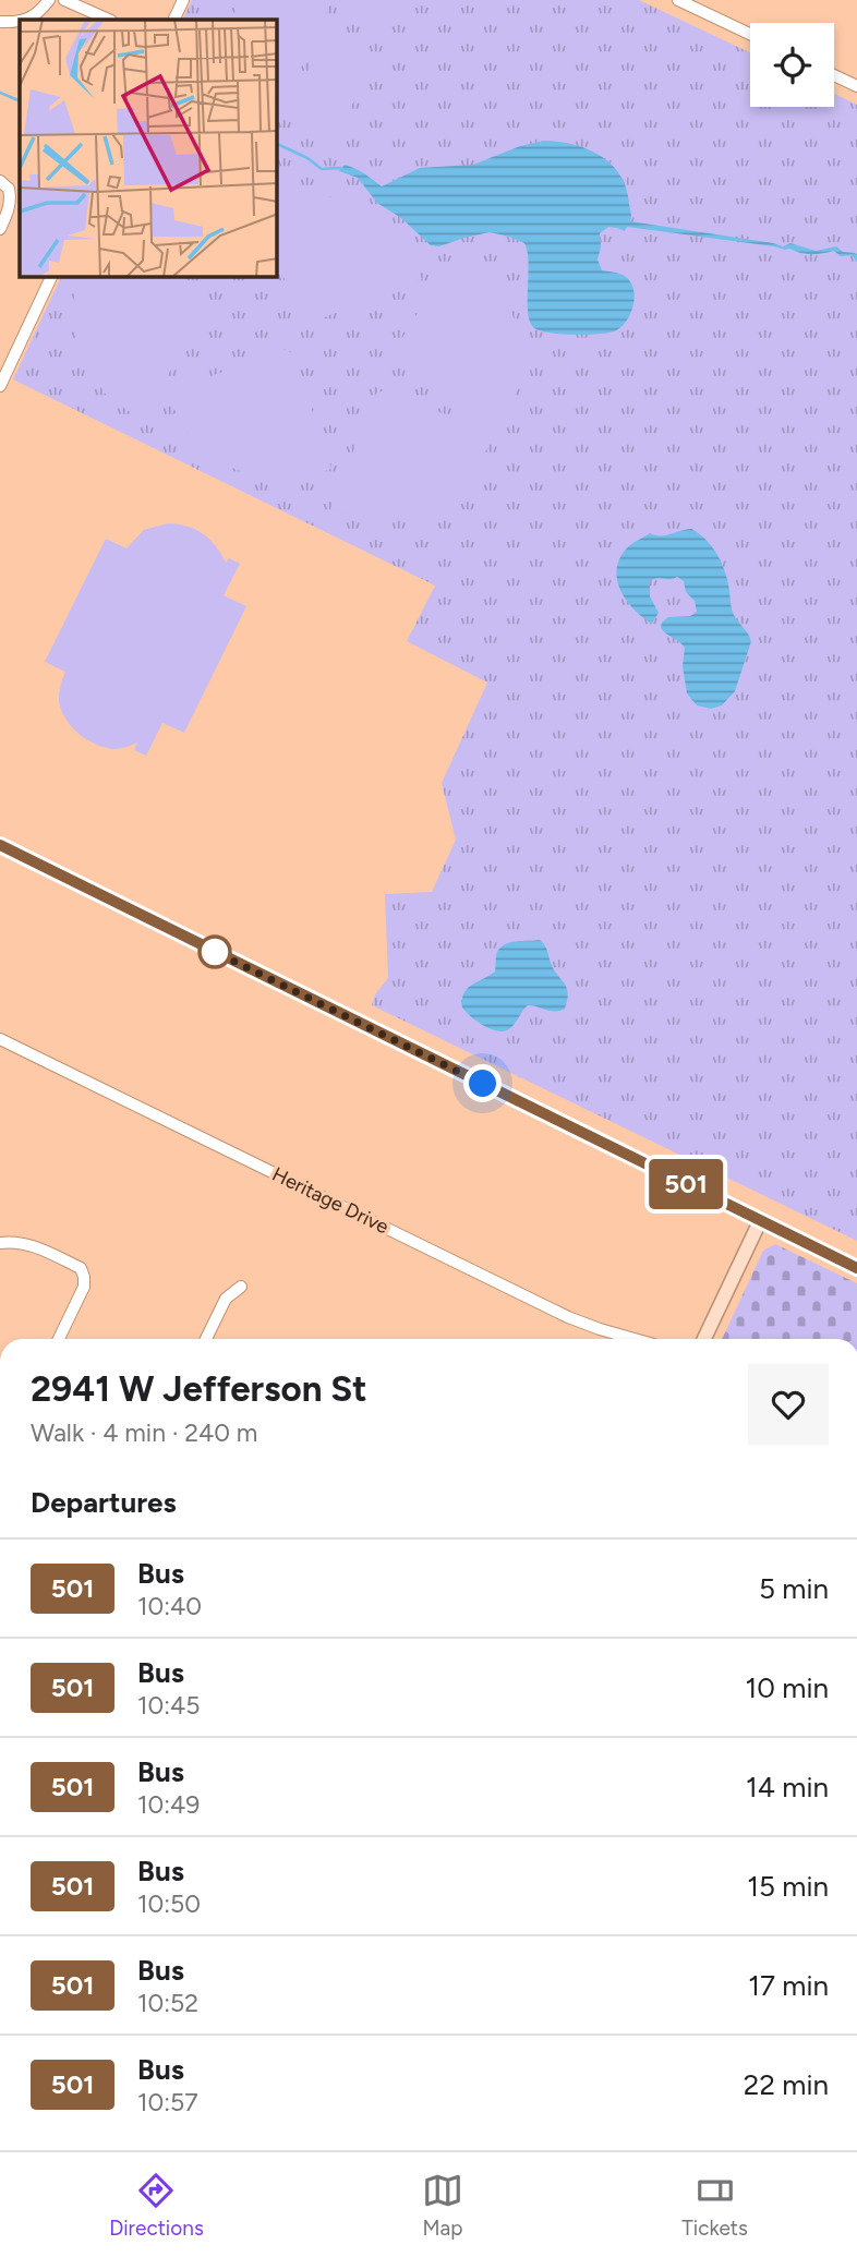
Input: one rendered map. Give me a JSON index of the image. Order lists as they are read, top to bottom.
{
  "streets": {
    "street": ["Heritage Drive"]
  },
  "lines": ["bus line 501"],
  "page": {
    "on_map": "501",
    "heading": [
      ["2941 W Jefferson St", "Walk · 4 min · 240 m"],
      "Departures"
    ],
    "list": [
      {
        "mark": "501",
        "name": "Bus",
        "note": "10:40",
        "value": "5 min"
      },
      {
        "mark": "501",
        "name": "Bus",
        "note": "10:45",
        "value": "10 min"
      },
      {
        "mark": "501",
        "name": "Bus",
        "note": "10:49",
        "value": "14 min"
      },
      {
        "mark": "501",
        "name": "Bus",
        "note": "10:50",
        "value": "15 min"
      },
      {
        "mark": "501",
        "name": "Bus",
        "note": "10:52",
        "value": "17 min"
      },
      {
        "mark": "501",
        "name": "Bus",
        "note": "10:57",
        "value": "22 min"
      }
    ],
    "tabs": ["Directions", "Map", "Tickets"]
  }
}
